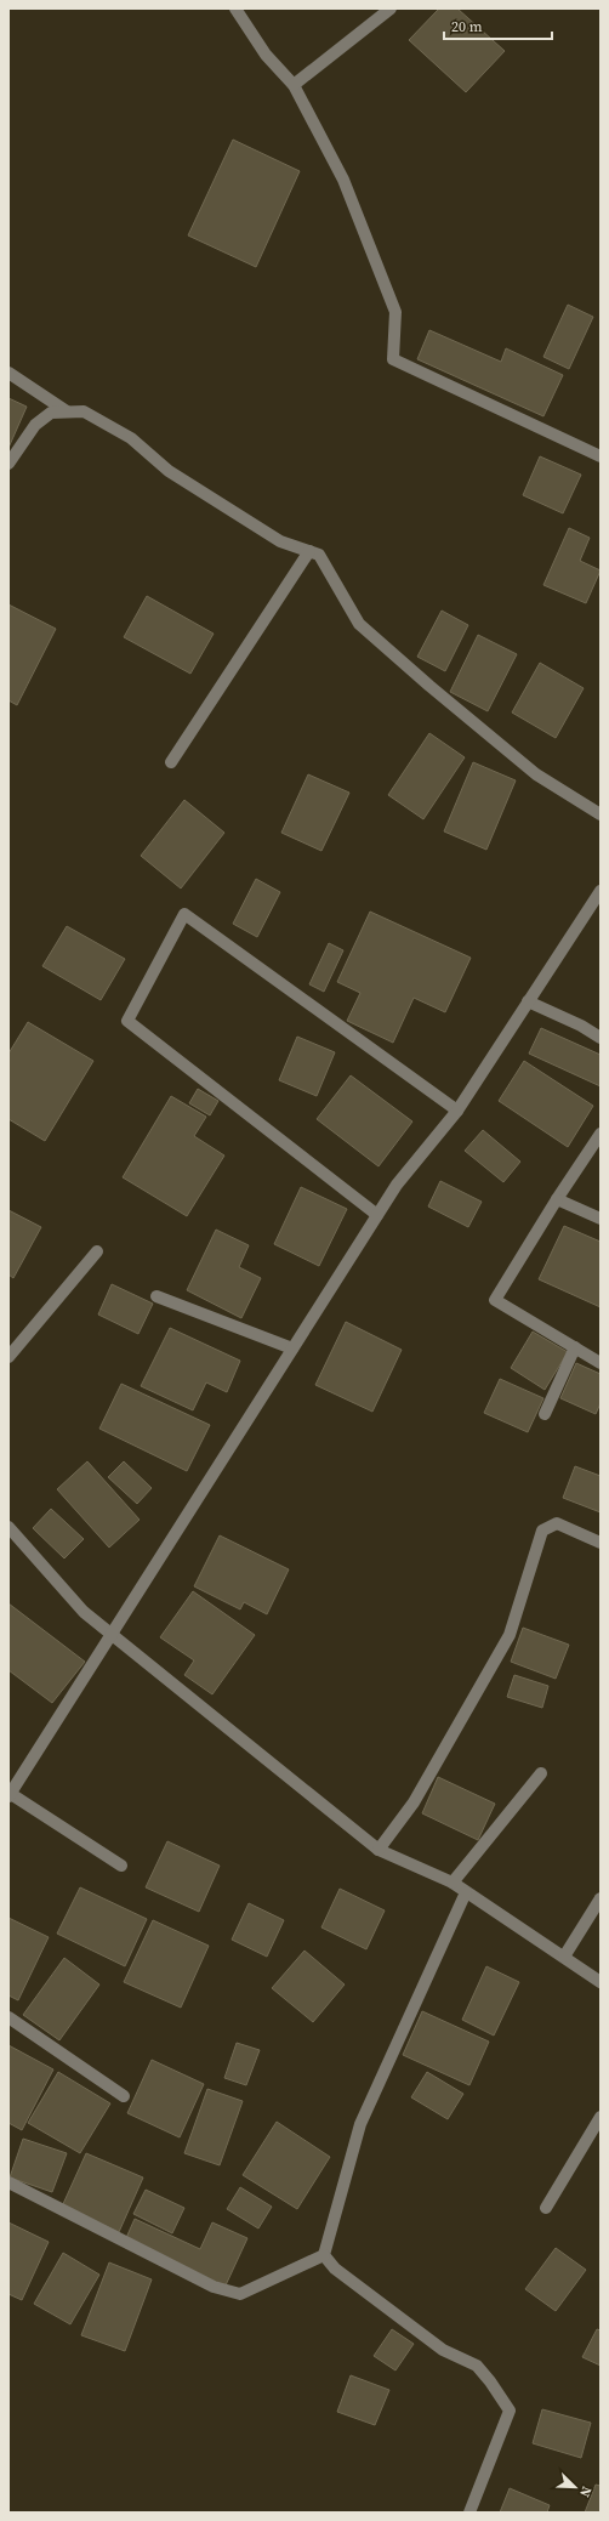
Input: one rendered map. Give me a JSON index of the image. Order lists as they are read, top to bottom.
{
  "scale_bar": "20 m",
  "north": "bottom right"
}
